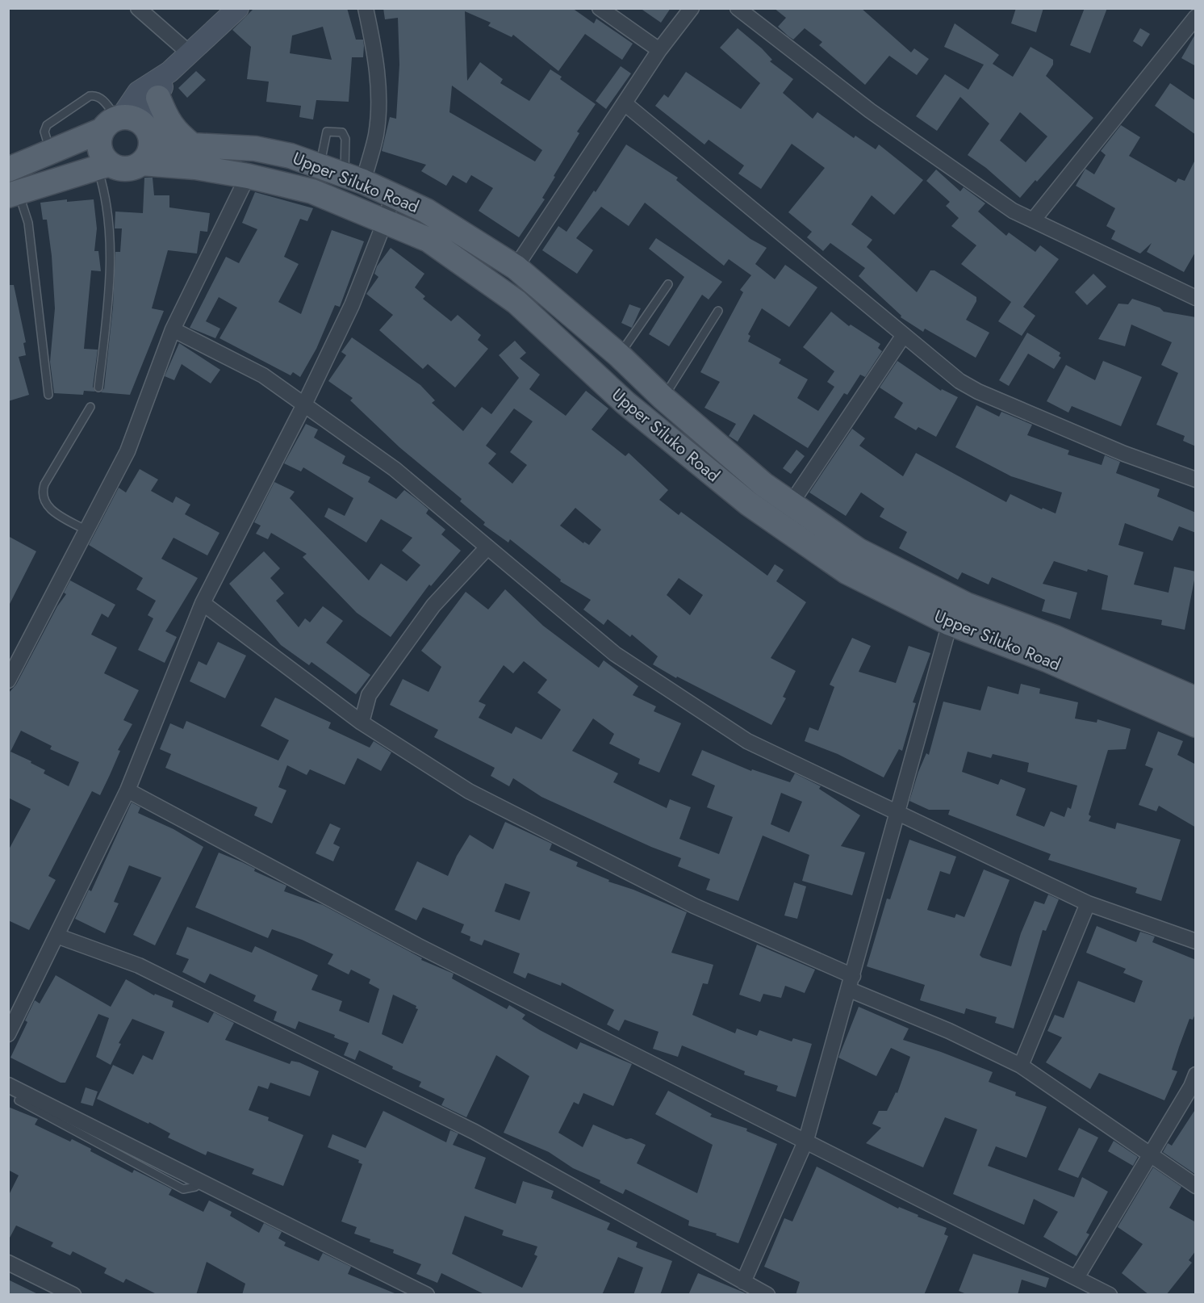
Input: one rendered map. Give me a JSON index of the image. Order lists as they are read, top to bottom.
{
  "streets": {
    "main road": ["Upper Siluko Road"]
  }
}
